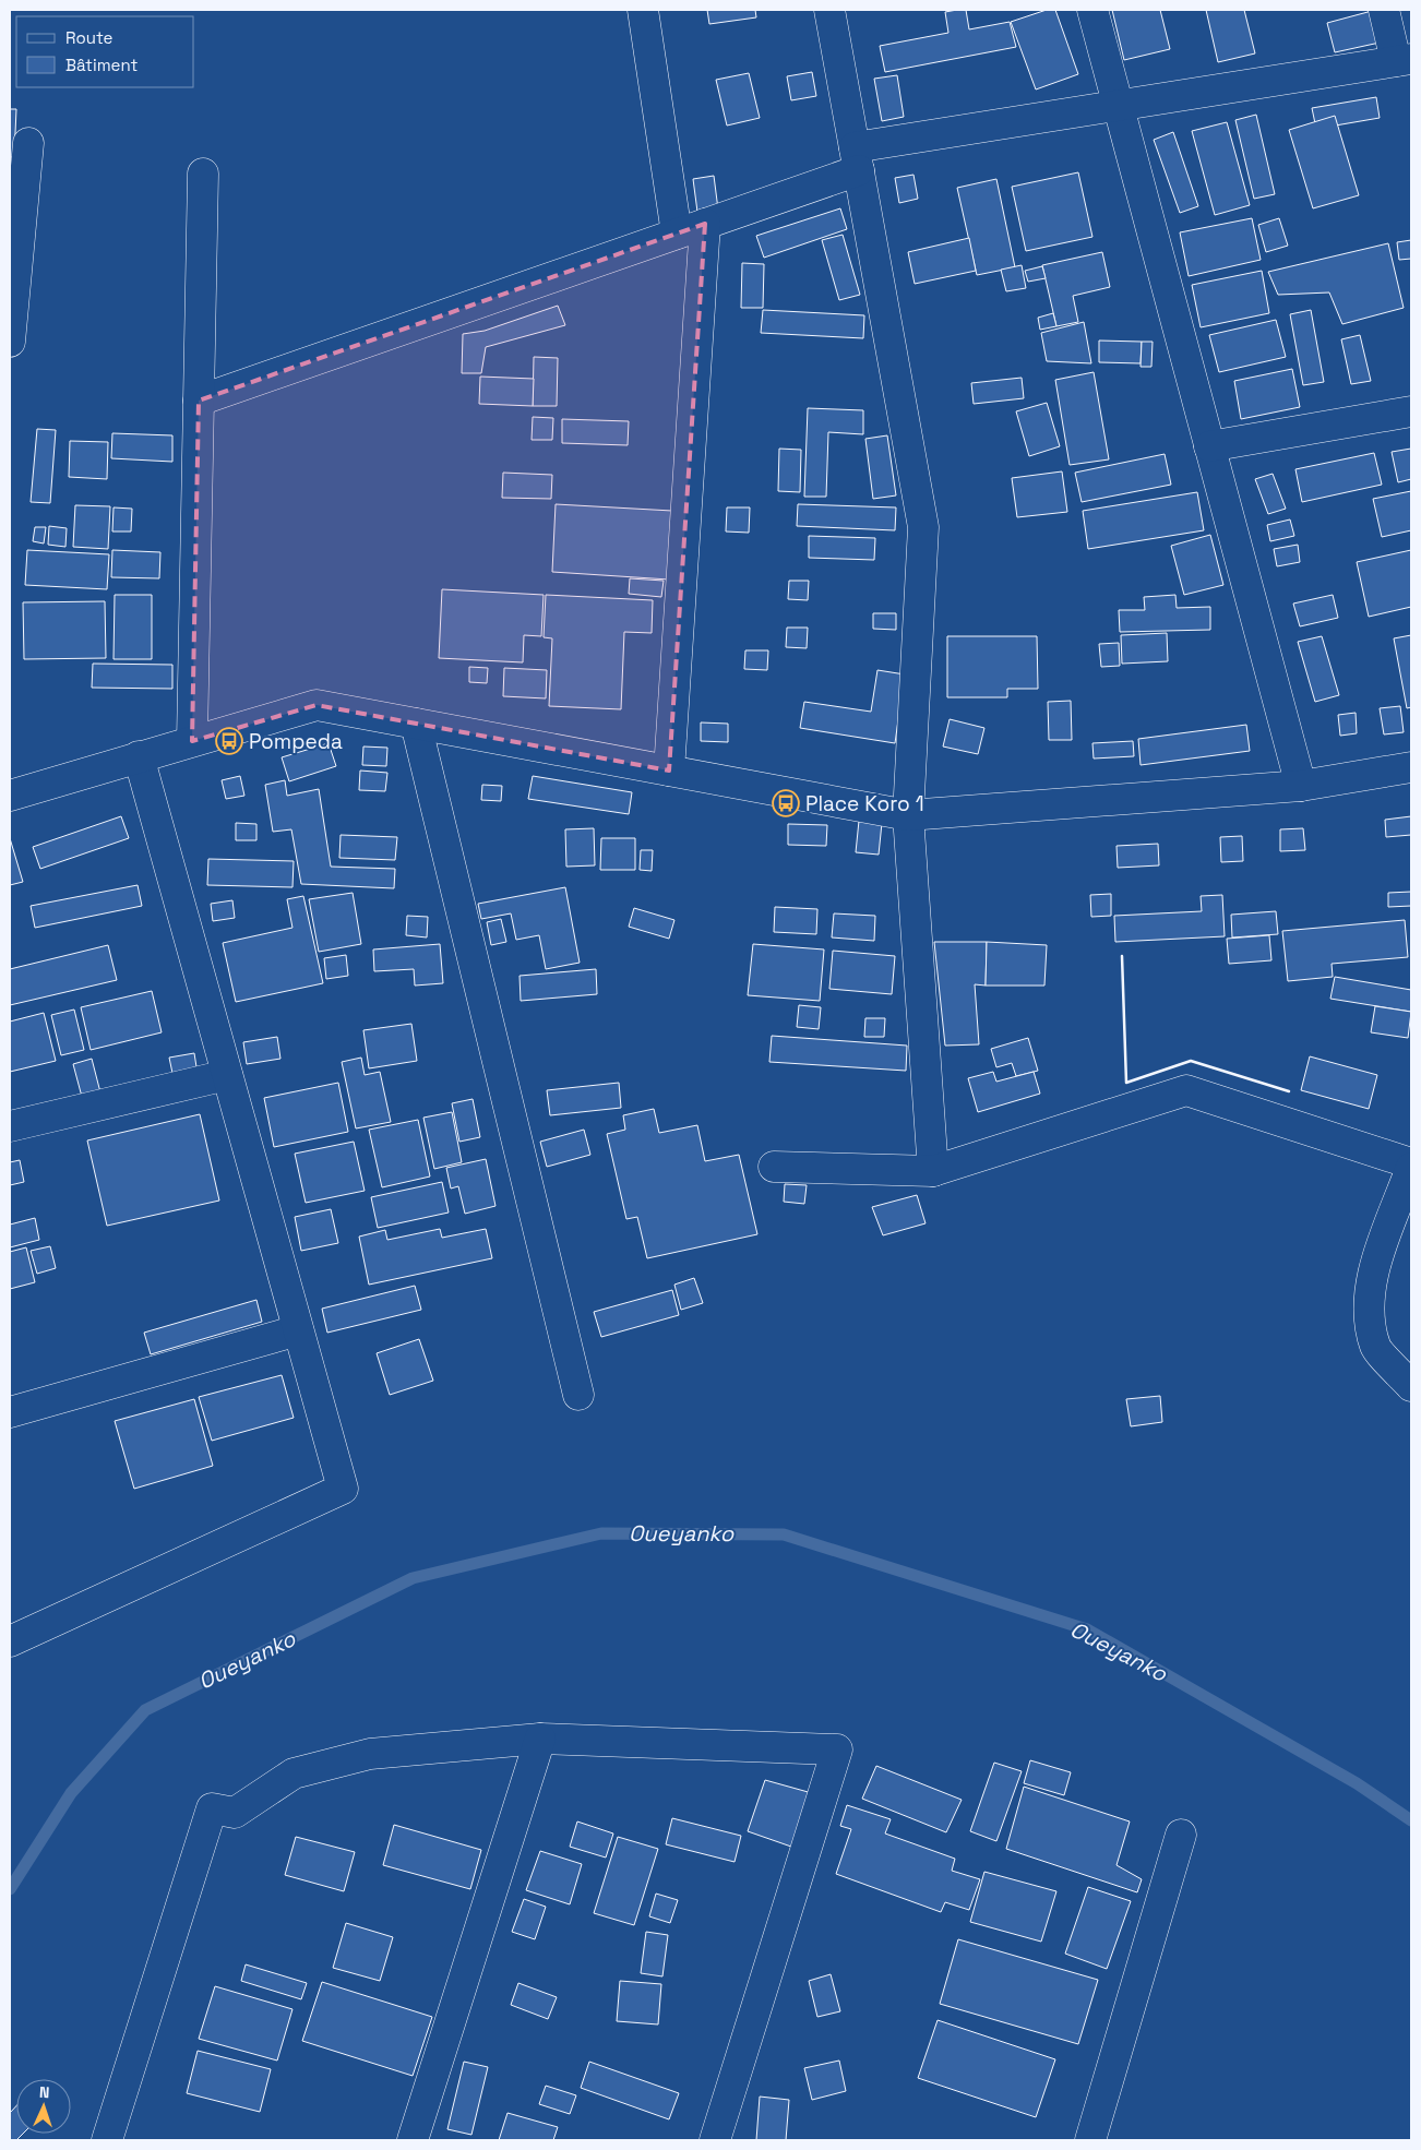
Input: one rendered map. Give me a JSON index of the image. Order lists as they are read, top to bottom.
{
  "water": ["Oueyanko"],
  "places": {
    "bus stop": ["Pompeda", "Place Koro 1"]
  },
  "legend": ["Route", "Bâtiment"],
  "north": "top"
}
